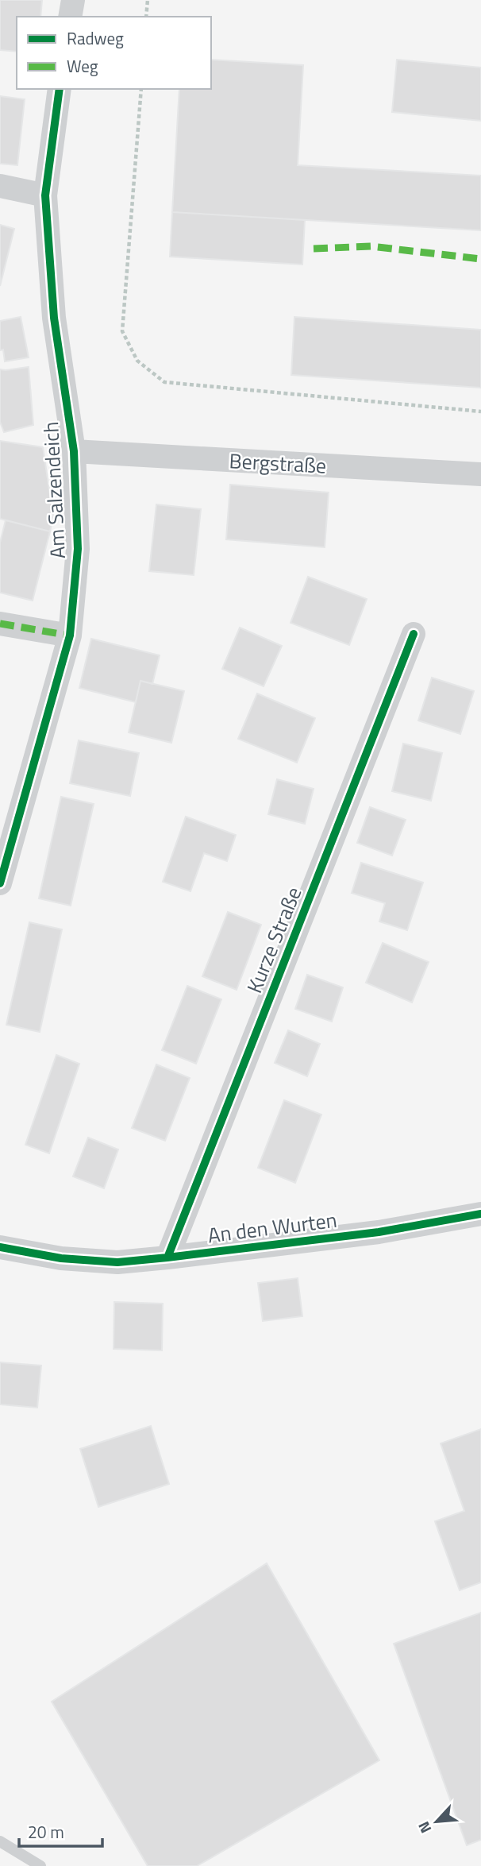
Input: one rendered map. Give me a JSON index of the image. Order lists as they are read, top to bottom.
{
  "streets": {
    "street": [
      "Bergstraße",
      "Am Salzendeich",
      "Kurze Straße",
      "An den Wurten"
    ]
  },
  "crossings": [
    ["Bergstraße", "Am Salzendeich"],
    ["Kurze Straße", "An den Wurten"]
  ],
  "legend": ["Radweg", "Weg"],
  "scale_bar": "20 m",
  "north": "bottom left"
}
